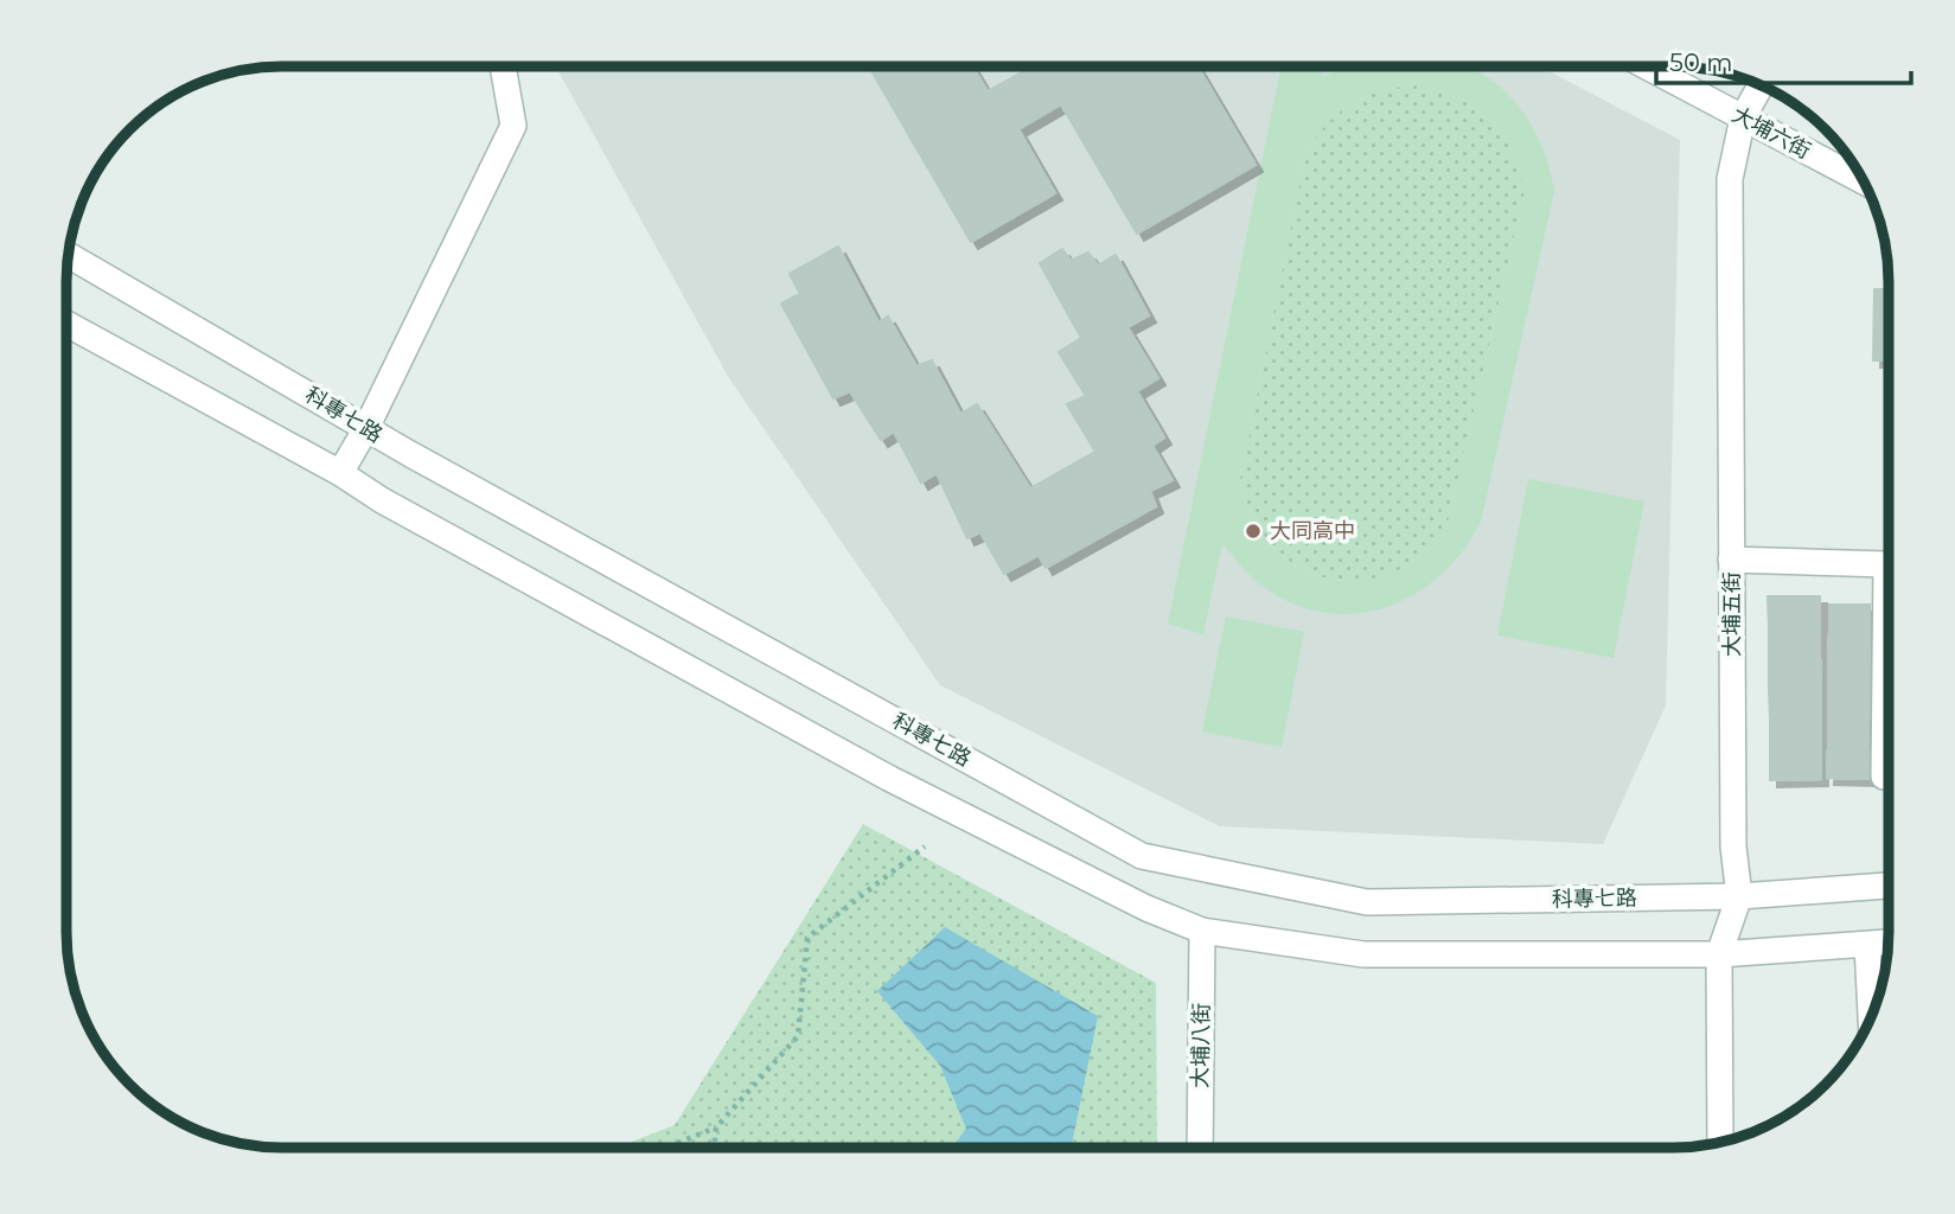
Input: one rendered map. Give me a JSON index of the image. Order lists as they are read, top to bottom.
{
  "streets": {
    "street": [
      "大埔六街",
      "科專七路",
      "大埔五街",
      "大埔八街"
    ]
  },
  "crossings": [
    ["大埔六街", "大埔五街"],
    ["科專七路", "大埔五街"]
  ],
  "places": ["大同高中"],
  "scale_bar": "50 m"
}
